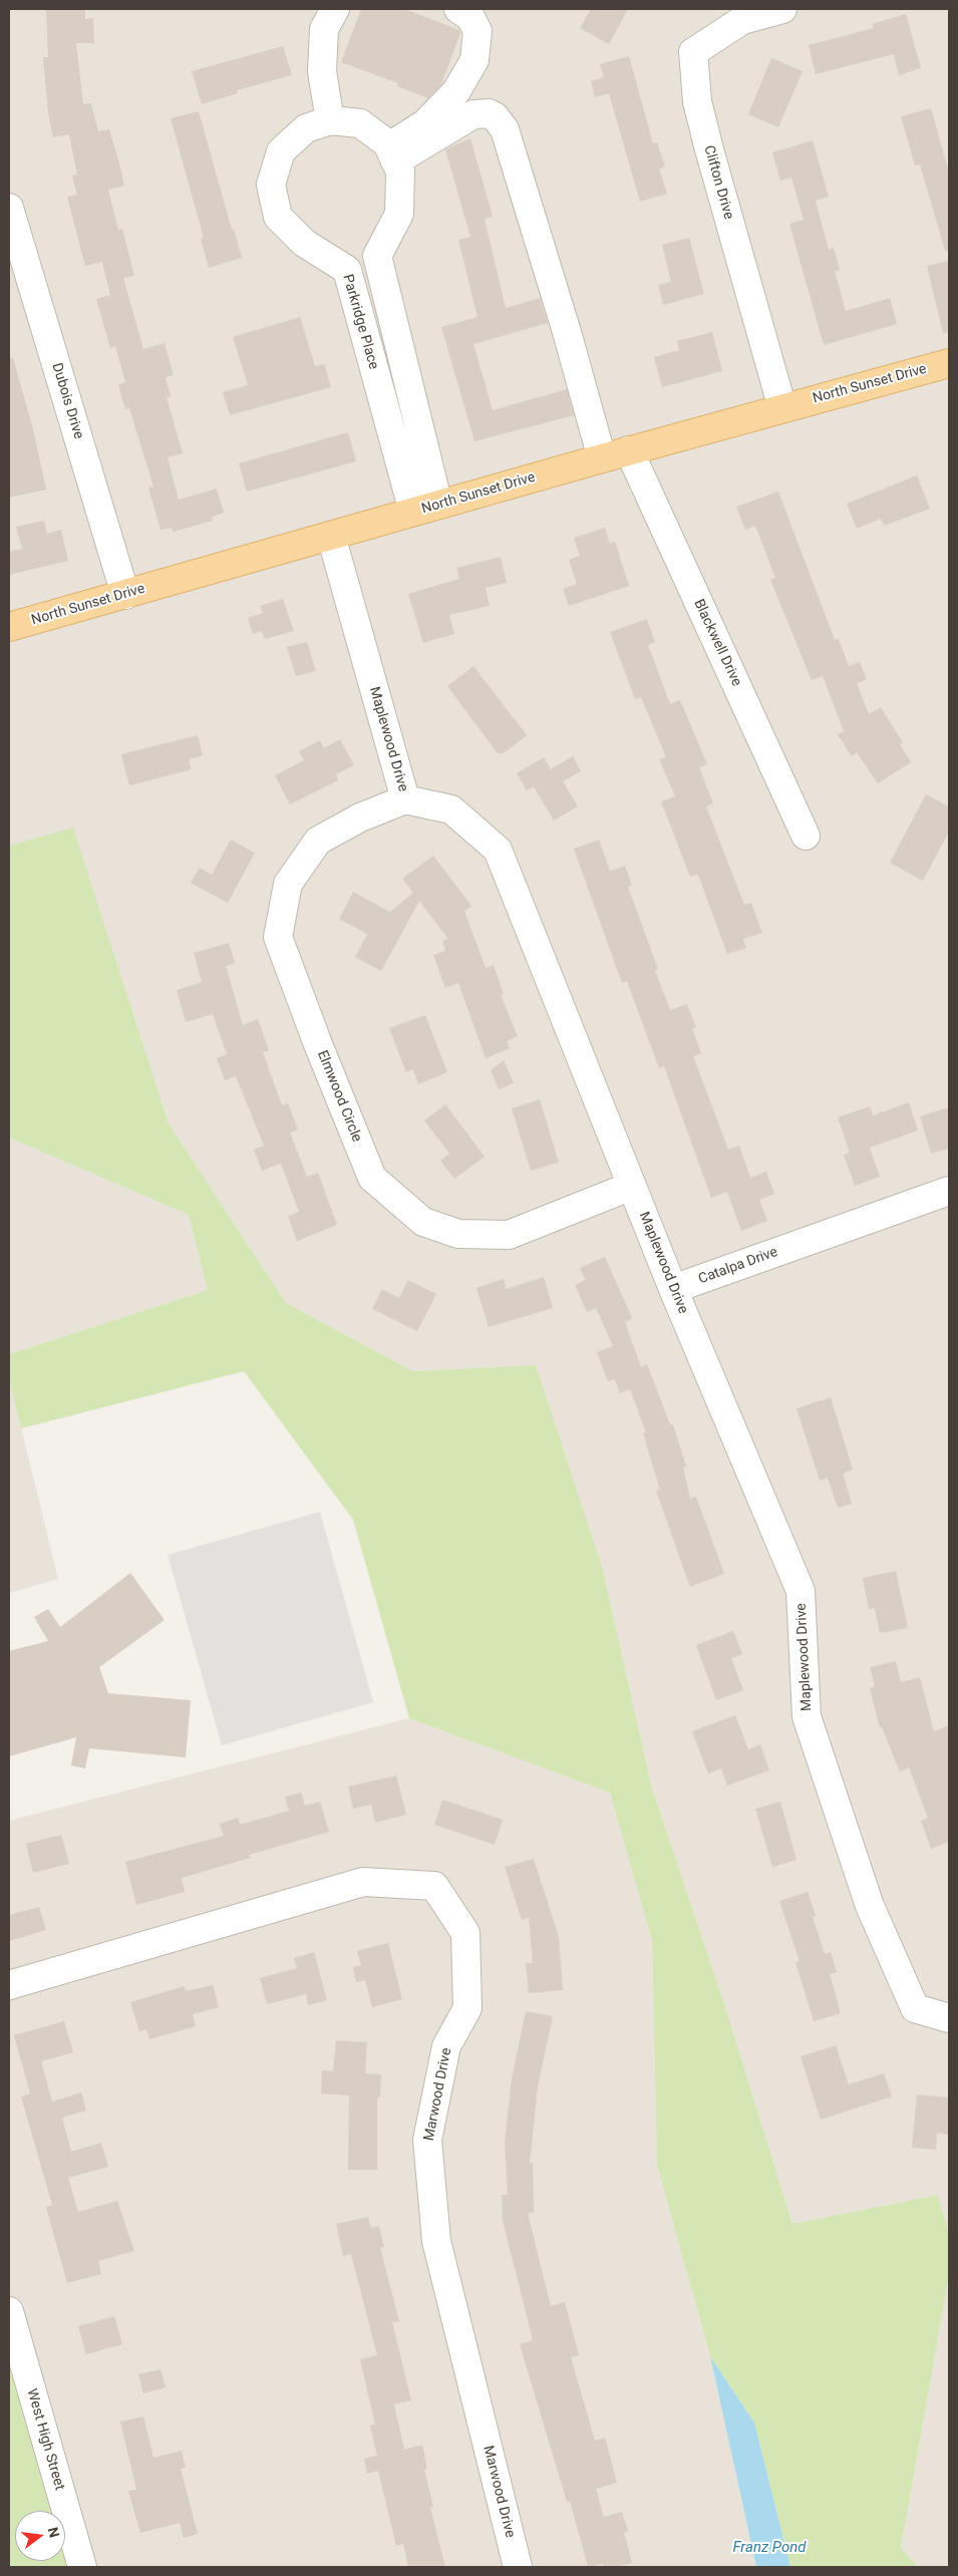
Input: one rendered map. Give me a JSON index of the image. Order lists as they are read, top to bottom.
{
  "streets": {
    "main road": ["North Sunset Drive"],
    "street": [
      "Clifton Drive",
      "Parkridge Place",
      "Dubois Drive",
      "Blackwell Drive",
      "Maplewood Drive",
      "Elmwood Circle",
      "Catalpa Drive",
      "Marwood Drive",
      "West High Street"
    ]
  },
  "crossings": [
    ["Clifton Drive", "North Sunset Drive"],
    ["Parkridge Place", "North Sunset Drive"],
    ["North Sunset Drive", "Dubois Drive"],
    ["North Sunset Drive", "Blackwell Drive"],
    ["North Sunset Drive", "Maplewood Drive"],
    ["Maplewood Drive", "Elmwood Circle"],
    ["Maplewood Drive", "Catalpa Drive"]
  ],
  "water": ["Franz Pond"],
  "north": "right"
}
